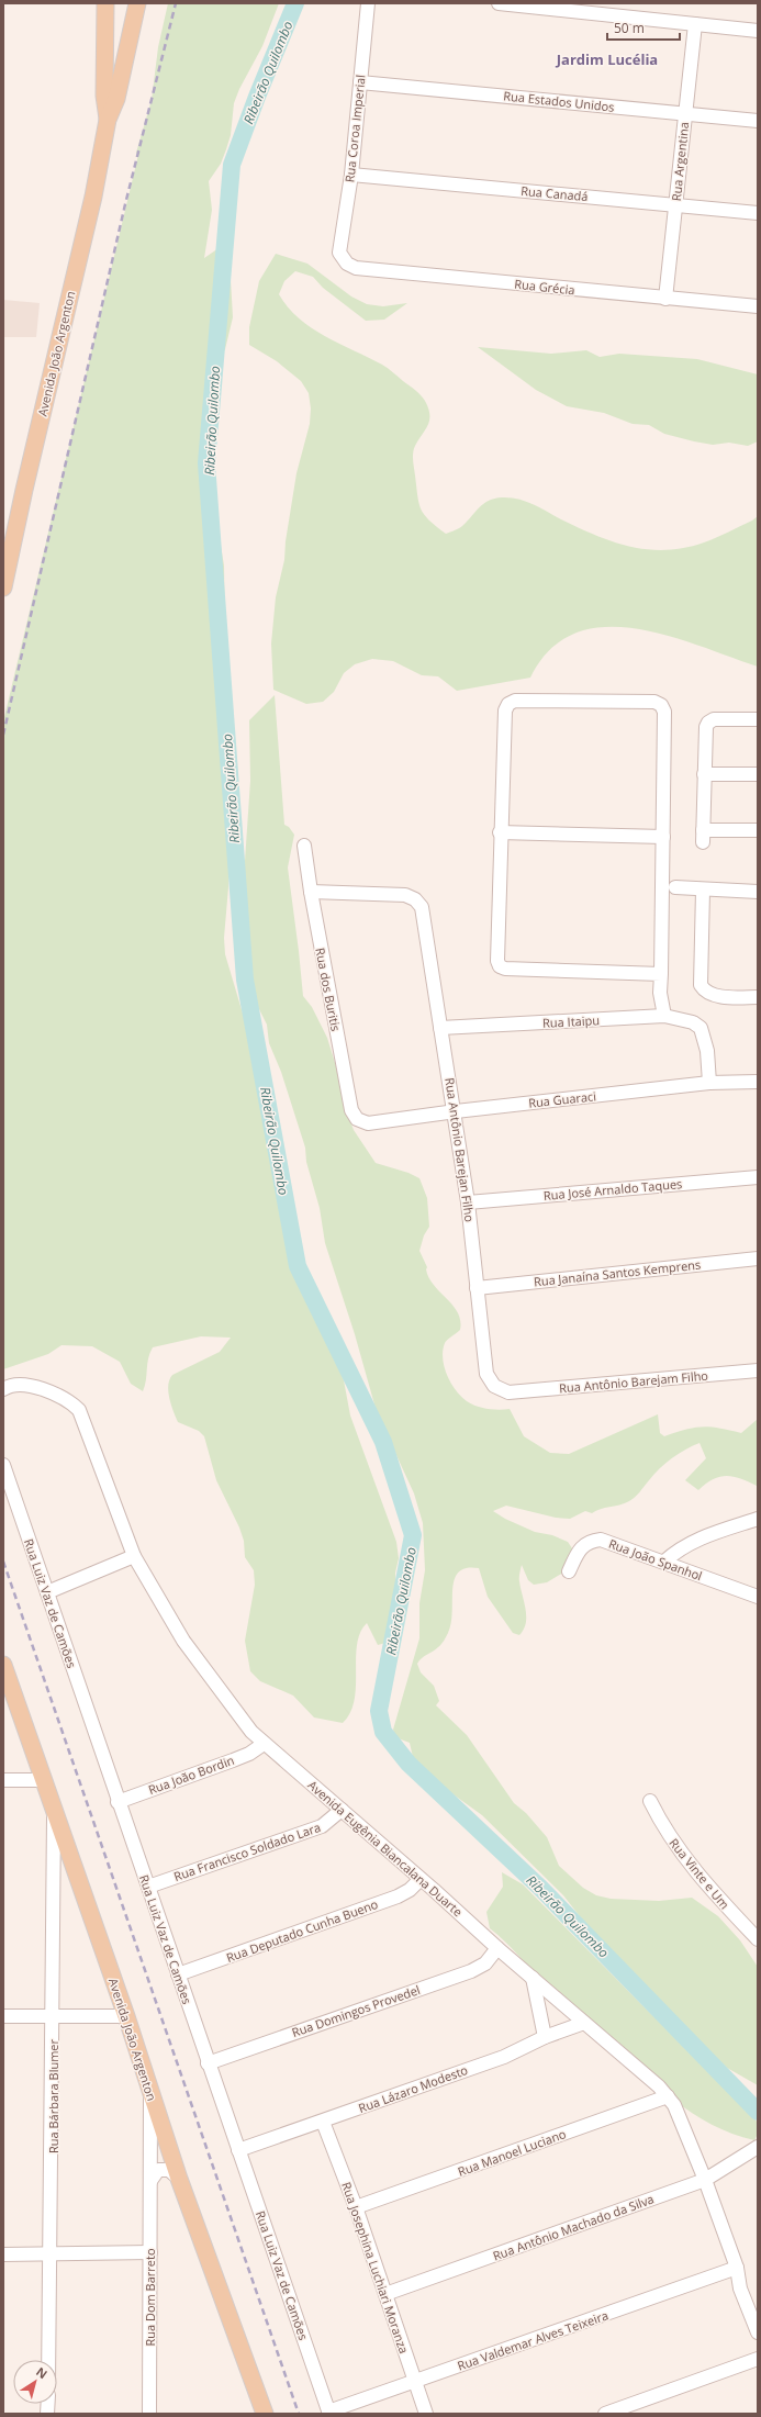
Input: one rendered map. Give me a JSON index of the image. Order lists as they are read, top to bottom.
{
  "streets": {
    "main road": ["Avenida João Argenton"],
    "street": [
      "Rua Estados Unidos",
      "Rua Coroa Imperial",
      "Rua Argentina",
      "Rua Canadá",
      "Rua Grécia",
      "Rua dos Buritis",
      "Rua Itaipu",
      "Rua Guaraci",
      "Rua Antônio Barejan Filho",
      "Rua José Arnaldo Taques",
      "Rua Janaína Santos Kemprens",
      "Rua Antônio Barejam Filho",
      "Rua João Spanhol",
      "Rua Luiz Vaz de Camões",
      "Rua João Bordin",
      "Avenida Eugênia Biancalana Duarte",
      "Rua Francisco Soldado Lara",
      "Rua Vinte e Um",
      "Rua Deputado Cunha Bueno",
      "Rua Domingos Provedel",
      "Rua Lázaro Modesto",
      "Rua Bárbara Blumer",
      "Rua Manoel Luciano",
      "Rua Antônio Machado da Silva",
      "Rua Josephina Luchiari Moranza",
      "Rua Dom Barreto",
      "Rua Valdemar Alves Teixeira"
    ]
  },
  "crossings": [
    ["Rua Estados Unidos", "Rua Coroa Imperial"],
    ["Rua Estados Unidos", "Rua Argentina"],
    ["Rua Coroa Imperial", "Rua Canadá"],
    ["Rua Coroa Imperial", "Rua Grécia"],
    ["Rua Argentina", "Rua Canadá"],
    ["Rua Argentina", "Rua Grécia"],
    ["Avenida João Argenton", "Rua Bárbara Blumer"],
    ["Avenida João Argenton", "Rua Dom Barreto"],
    ["Rua dos Buritis", "Rua Guaraci"],
    ["Rua dos Buritis", "Rua Antônio Barejan Filho"],
    ["Rua Itaipu", "Rua Guaraci"],
    ["Rua Itaipu", "Rua Antônio Barejan Filho"],
    ["Rua Guaraci", "Rua Antônio Barejan Filho"],
    ["Rua Antônio Barejan Filho", "Rua José Arnaldo Taques"],
    ["Rua Antônio Barejan Filho", "Rua Janaína Santos Kemprens"],
    ["Rua Antônio Barejan Filho", "Rua Antônio Barejam Filho"],
    ["Rua Luiz Vaz de Camões", "Rua João Bordin"],
    ["Rua Luiz Vaz de Camões", "Rua Francisco Soldado Lara"],
    ["Rua Luiz Vaz de Camões", "Rua Deputado Cunha Bueno"],
    ["Rua Luiz Vaz de Camões", "Rua Domingos Provedel"],
    ["Rua Luiz Vaz de Camões", "Rua Lázaro Modesto"],
    ["Rua Luiz Vaz de Camões", "Rua Valdemar Alves Teixeira"],
    ["Rua João Bordin", "Avenida Eugênia Biancalana Duarte"],
    ["Avenida Eugênia Biancalana Duarte", "Rua Francisco Soldado Lara"],
    ["Avenida Eugênia Biancalana Duarte", "Rua Deputado Cunha Bueno"],
    ["Avenida Eugênia Biancalana Duarte", "Rua Domingos Provedel"],
    ["Avenida Eugênia Biancalana Duarte", "Rua Lázaro Modesto"],
    ["Avenida Eugênia Biancalana Duarte", "Rua Manoel Luciano"],
    ["Avenida Eugênia Biancalana Duarte", "Rua Antônio Machado da Silva"],
    ["Avenida Eugênia Biancalana Duarte", "Rua Valdemar Alves Teixeira"],
    ["Rua Lázaro Modesto", "Rua Josephina Luchiari Moranza"],
    ["Rua Manoel Luciano", "Rua Josephina Luchiari Moranza"],
    ["Rua Antônio Machado da Silva", "Rua Josephina Luchiari Moranza"],
    ["Rua Josephina Luchiari Moranza", "Rua Valdemar Alves Teixeira"]
  ],
  "districts": ["Jardim Lucélia"],
  "water": ["Ribeirão Quilombo"],
  "scale_bar": "50 m",
  "north": "top right"
}
